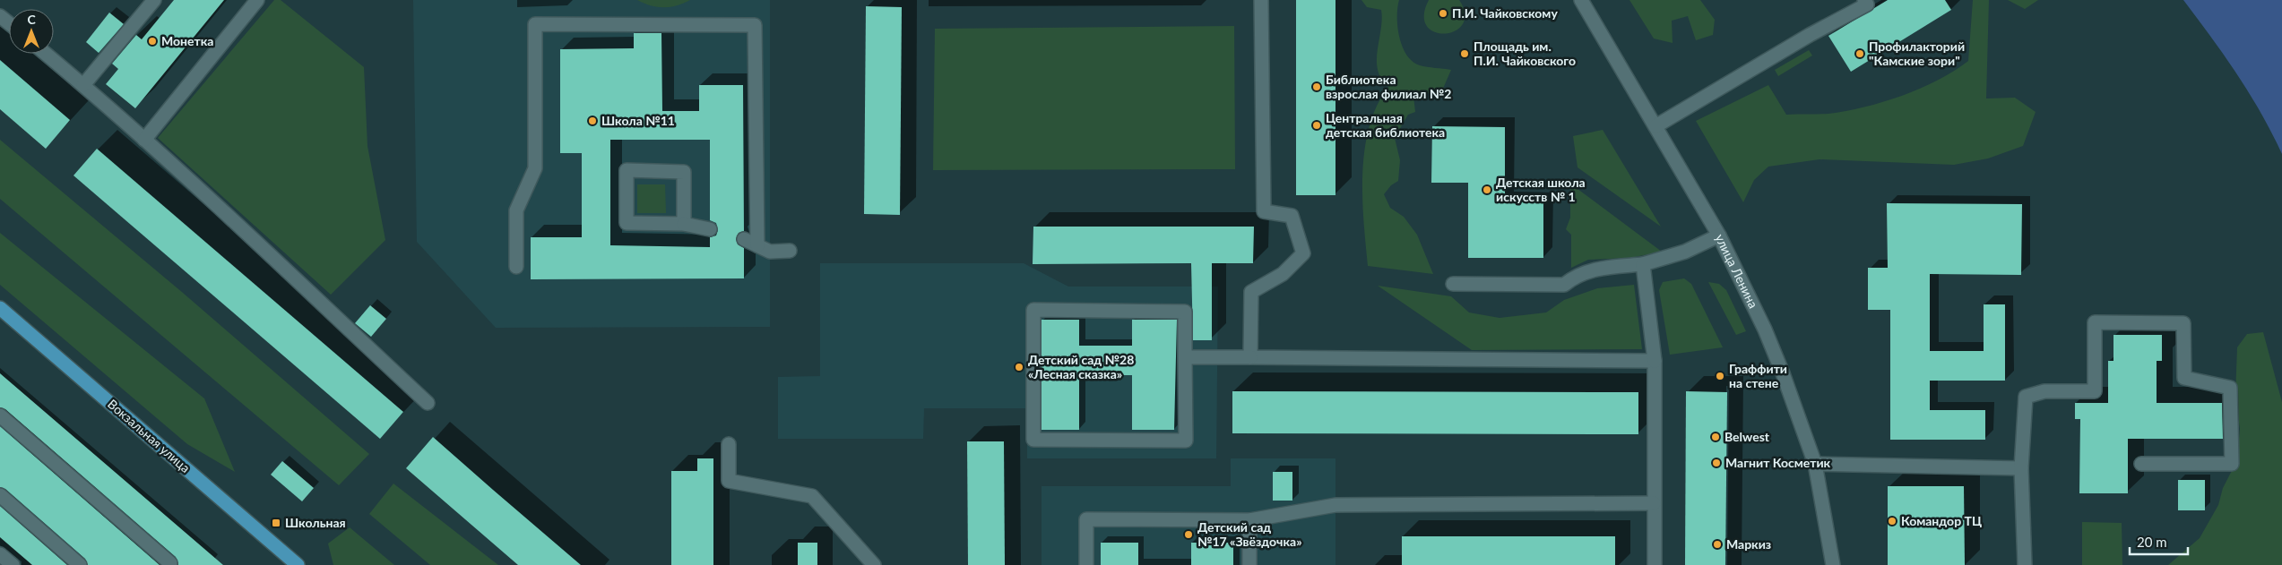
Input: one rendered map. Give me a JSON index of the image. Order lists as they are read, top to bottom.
{
  "streets": {
    "main road": ["Вокзальная улица"],
    "street": ["улица Ленина"]
  },
  "places": {
    "other": [
      "П.И. Чайковскому",
      "Монетка",
      "Площадь им. П.И. Чайковского",
      "Профилакторий \"Камские зори\"",
      "Библиотека взрослая филиал №2",
      "Школа №11",
      "Центральная детская библиотека",
      "Детская школа искусств № 1",
      "Детский сад №28 «Лесная сказка»",
      "Граффити на стене",
      "Belwest",
      "Магнит Косметик",
      "Командор ТЦ",
      "Детский сад №17 «Звёздочка»",
      "Маркиз"
    ],
    "transit": ["Школьная"]
  },
  "scale_bar": "20 m",
  "north": "top"
}
